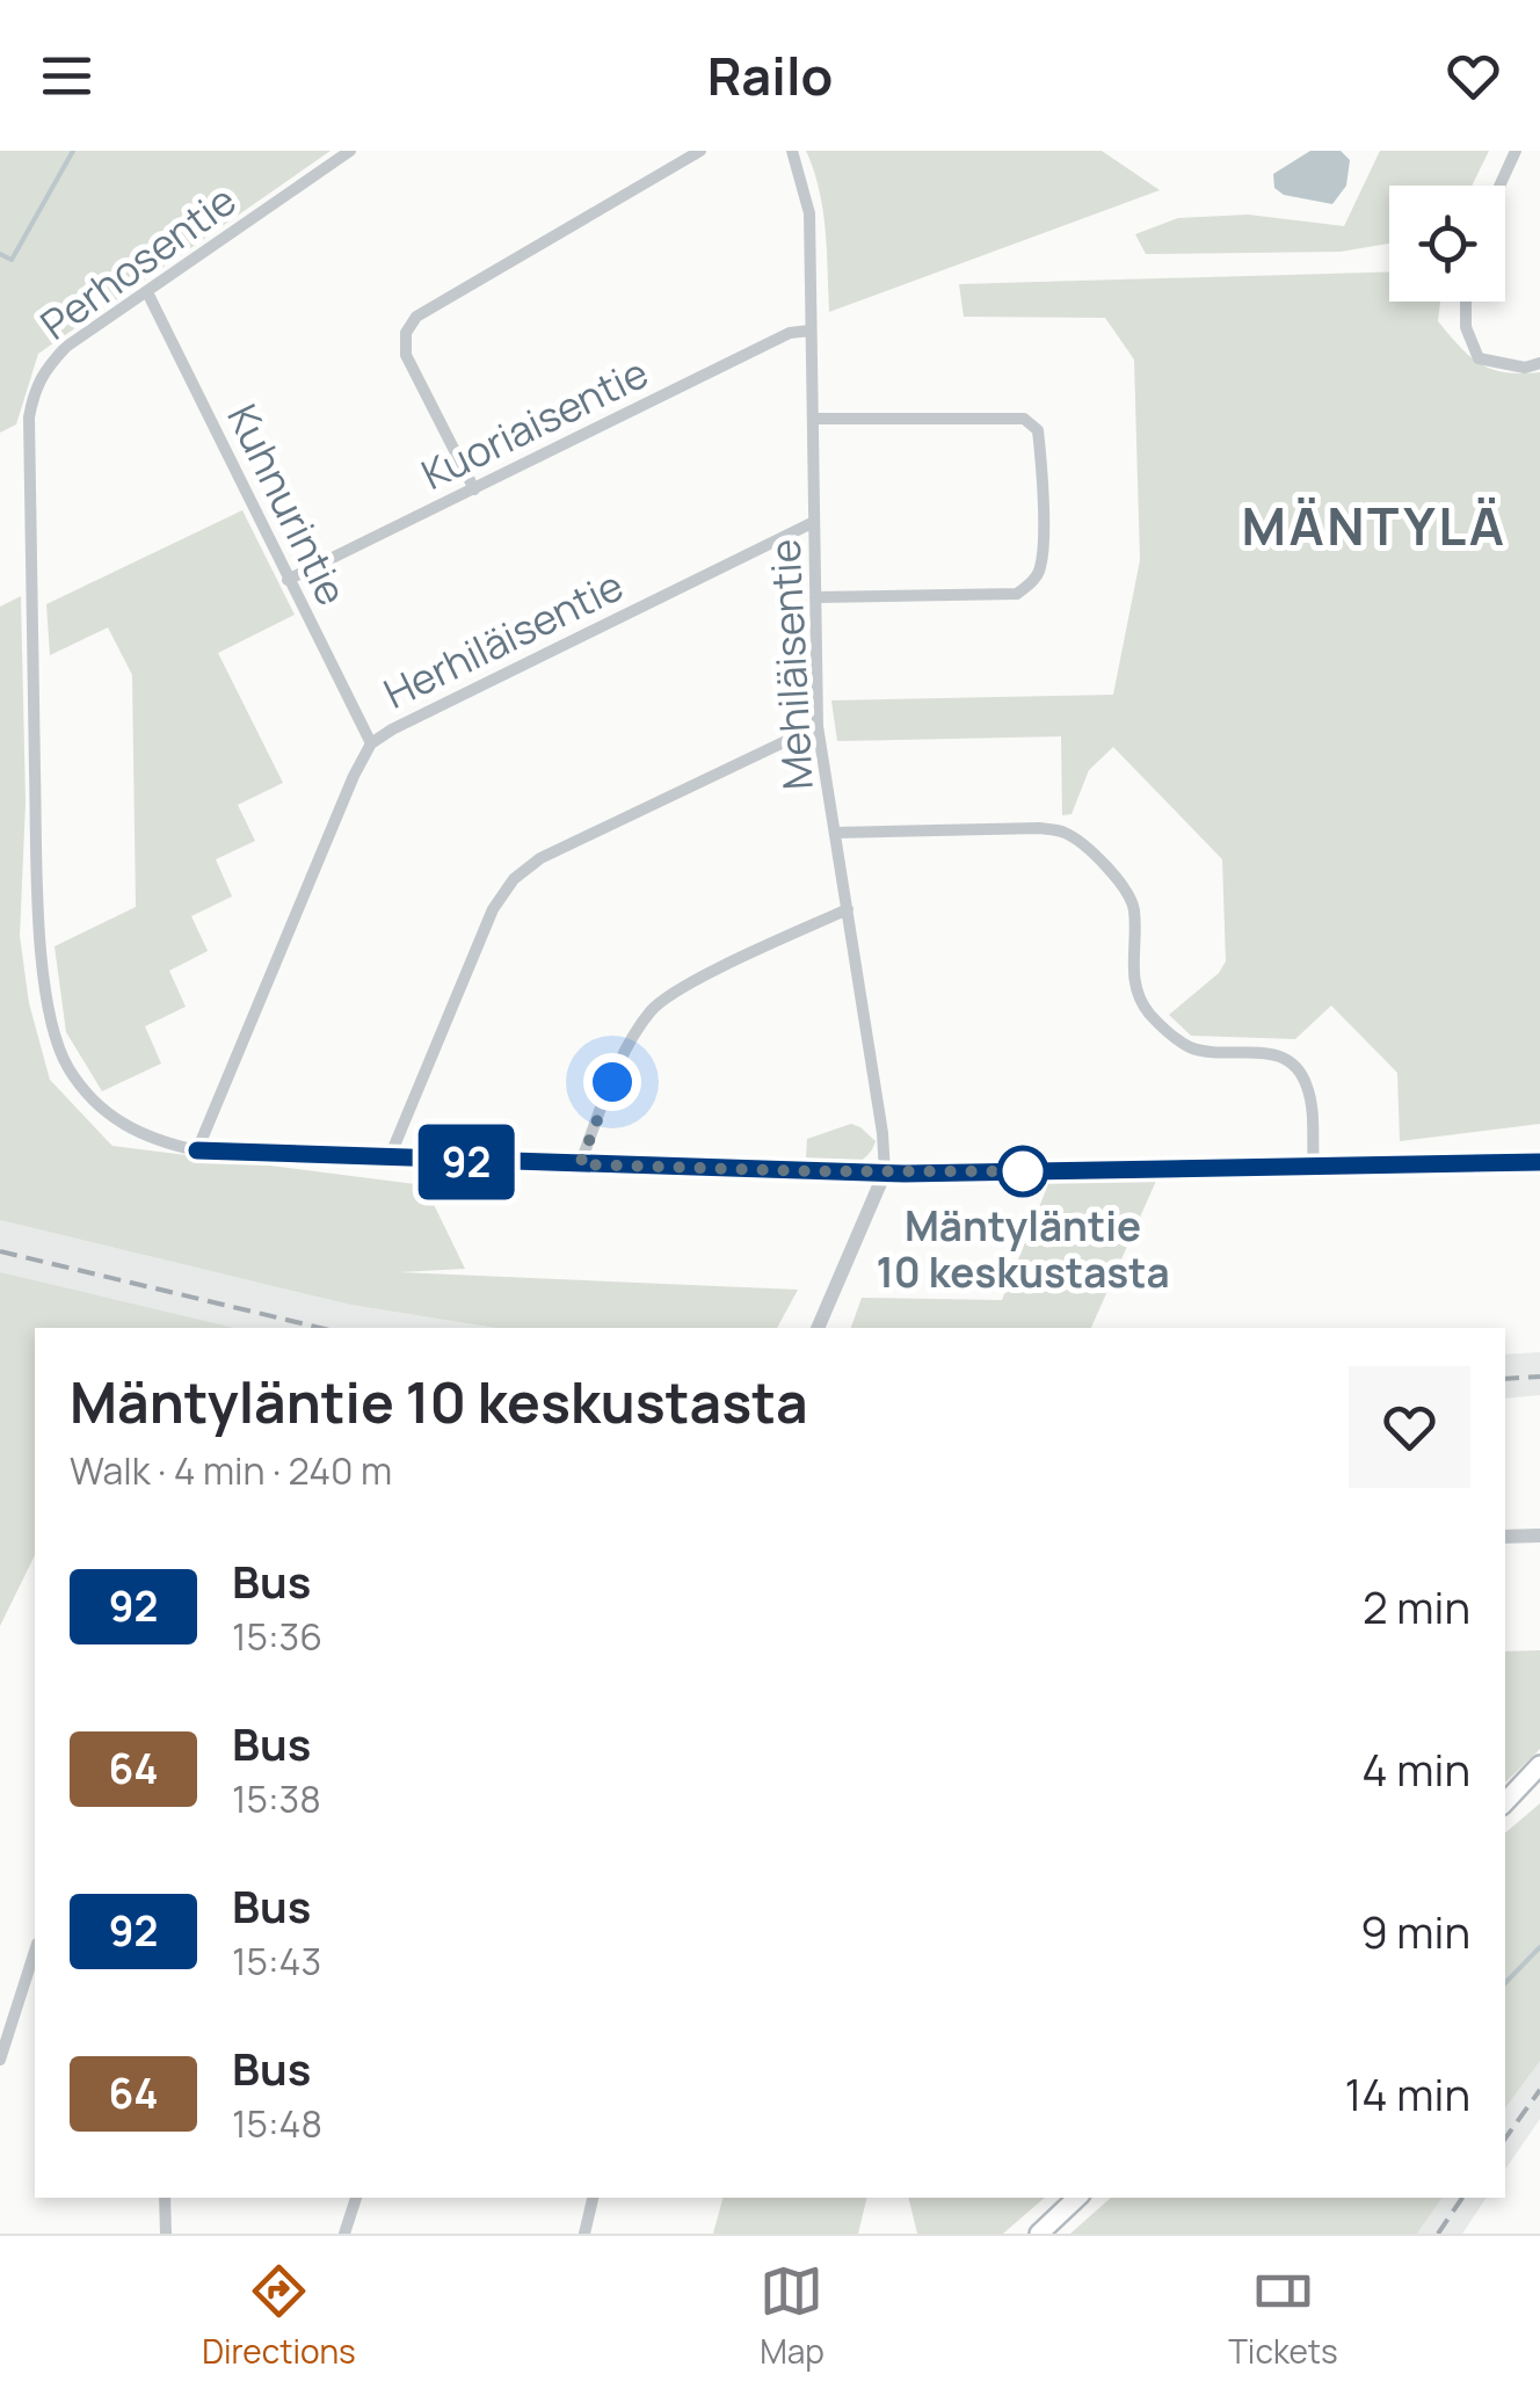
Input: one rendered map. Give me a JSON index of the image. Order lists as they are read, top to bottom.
{
  "streets": {
    "street": [
      "Perhosentie",
      "Kuoriaisentie",
      "Kuhnurintie",
      "Herhiläisentie",
      "Mehiläisentie"
    ]
  },
  "crossings": [
    ["Perhosentie", "Kuhnurintie"],
    ["Perhosentie", "Herhiläisentie"],
    ["Kuoriaisentie", "Kuhnurintie"],
    ["Kuoriaisentie", "Mehiläisentie"],
    ["Kuhnurintie", "Herhiläisentie"],
    ["Herhiläisentie", "Mehiläisentie"]
  ],
  "districts": ["MÄNTYLÄ"],
  "places": ["Mäntyläntie 10 keskustasta"],
  "lines": ["bus line 92"],
  "page": {
    "header": "Railo",
    "on_map": "92",
    "heading": ["Mäntyläntie 10 keskustasta", "Walk · 4 min · 240 m"],
    "list": [
      {
        "mark": "92",
        "name": "Bus",
        "note": "15:36",
        "value": "2 min"
      },
      {
        "mark": "64",
        "name": "Bus",
        "note": "15:38",
        "value": "4 min"
      },
      {
        "mark": "92",
        "name": "Bus",
        "note": "15:43",
        "value": "9 min"
      },
      {
        "mark": "64",
        "name": "Bus",
        "note": "15:48",
        "value": "14 min"
      }
    ],
    "tabs": ["Directions", "Map", "Tickets"]
  }
}
